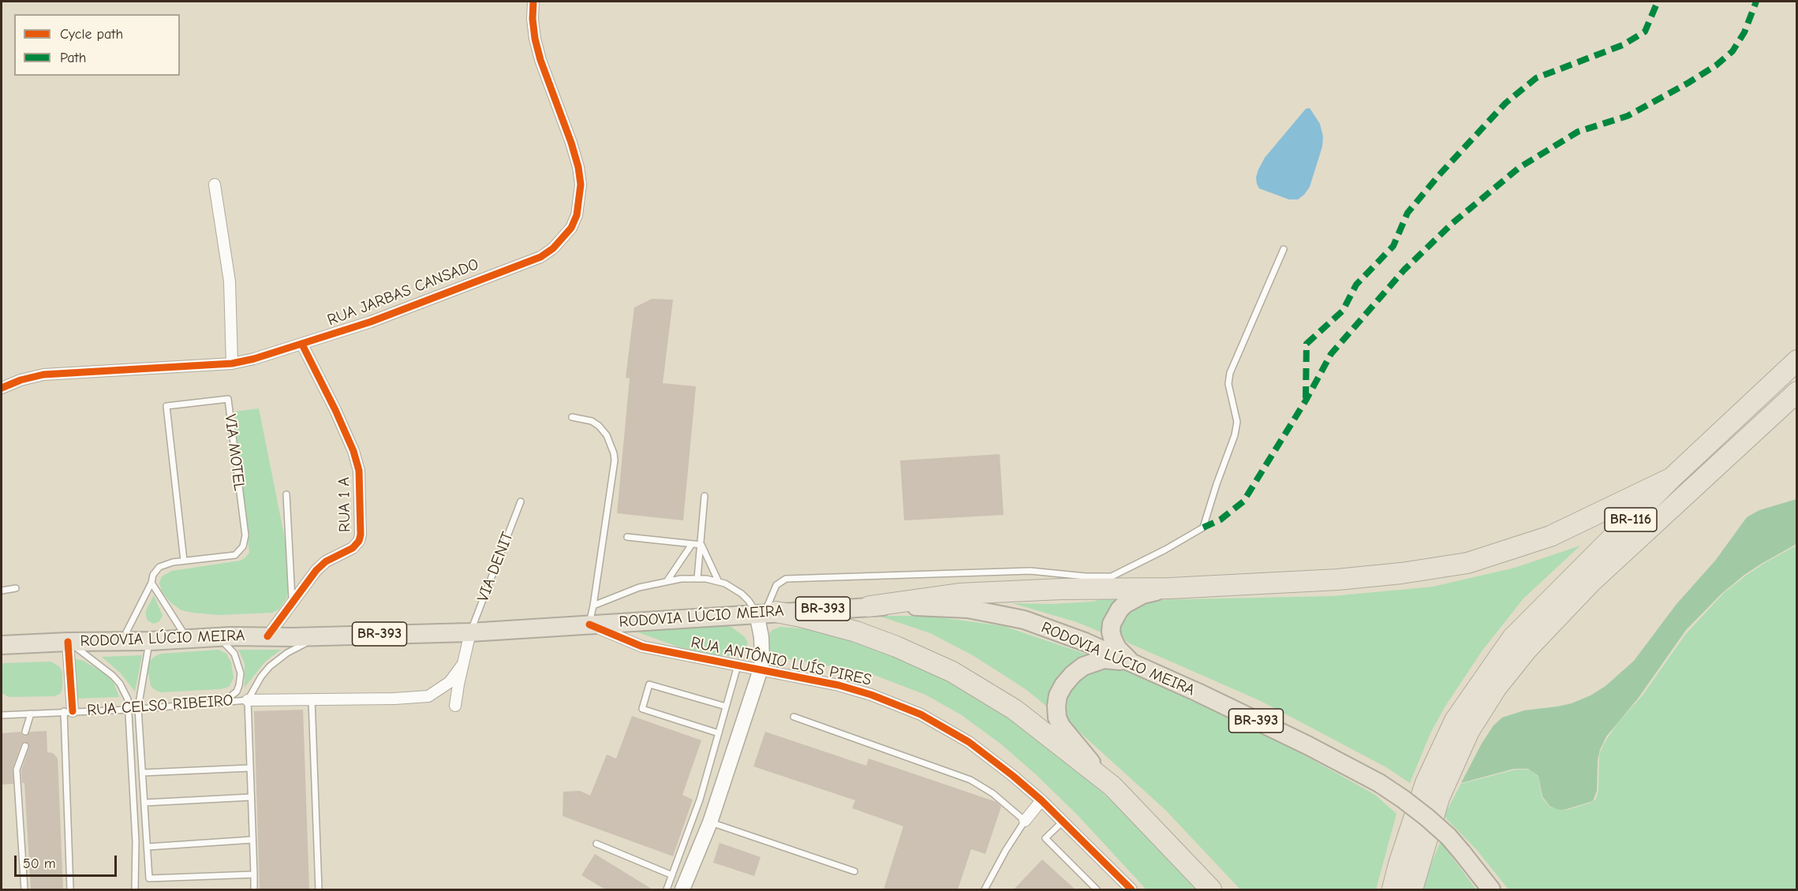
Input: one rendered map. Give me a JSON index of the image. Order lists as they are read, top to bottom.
{
  "streets": {
    "highway": ["BR-116"],
    "main road": ["BR-393", "RODOVIA LÚCIO MEIRA"],
    "street": ["RUA JARBAS CANSADO", "RUA 1 A", "RUA ANTÔNIO LUÍS PIRES"],
    "lane": ["VIA MOTEL", "VIA DENIT", "RUA CELSO RIBEIRO"]
  },
  "crossings": [
    ["RUA JARBAS CANSADO", "RUA 1 A"],
    ["RUA 1 A", "RODOVIA LÚCIO MEIRA"],
    ["VIA DENIT", "RODOVIA LÚCIO MEIRA"],
    ["RODOVIA LÚCIO MEIRA", "RUA ANTÔNIO LUÍS PIRES"],
    ["RODOVIA LÚCIO MEIRA", "RUA CELSO RIBEIRO"]
  ],
  "legend": ["Cycle path", "Path"],
  "scale_bar": "50 m"
}
